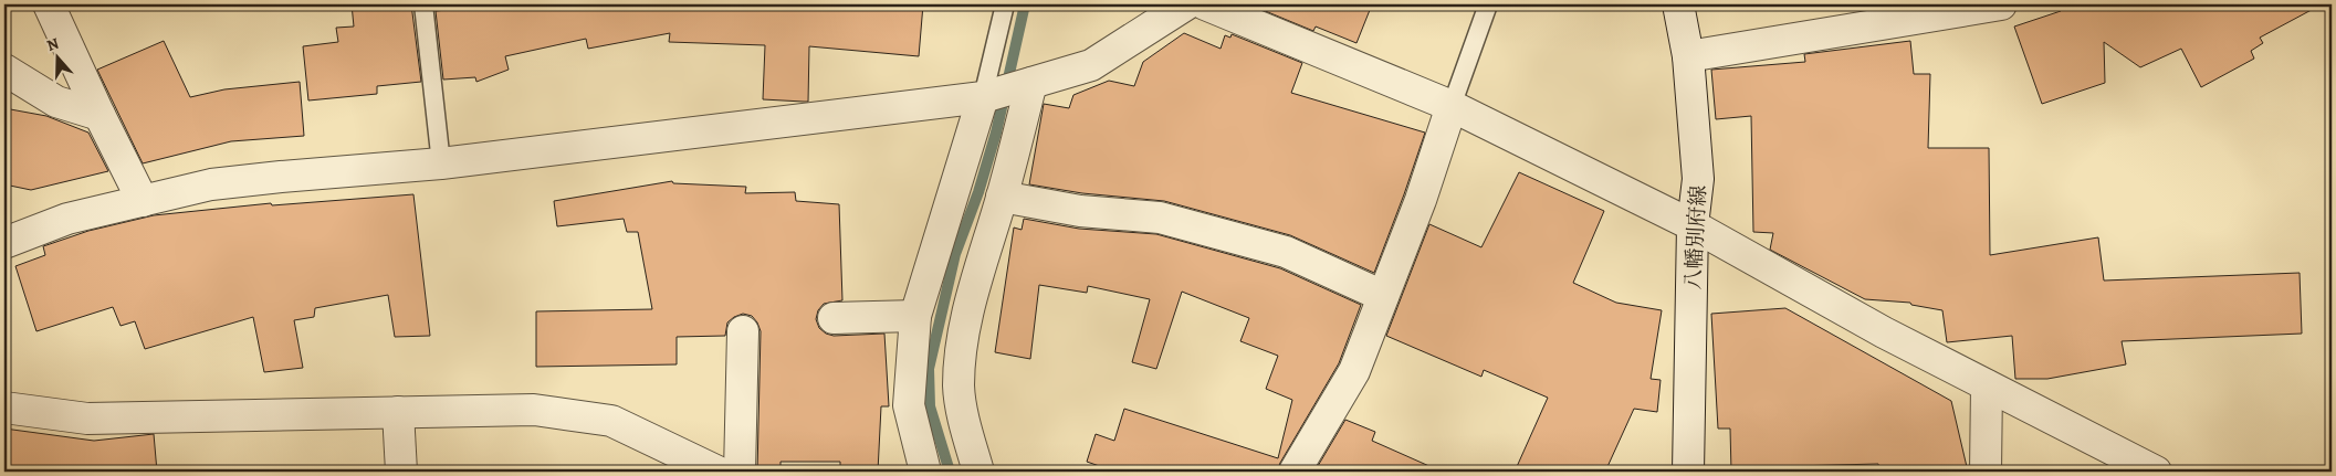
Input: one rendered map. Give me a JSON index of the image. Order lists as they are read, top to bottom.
{
  "streets": {
    "street": ["八幡別府線"]
  },
  "north": "top"
}
